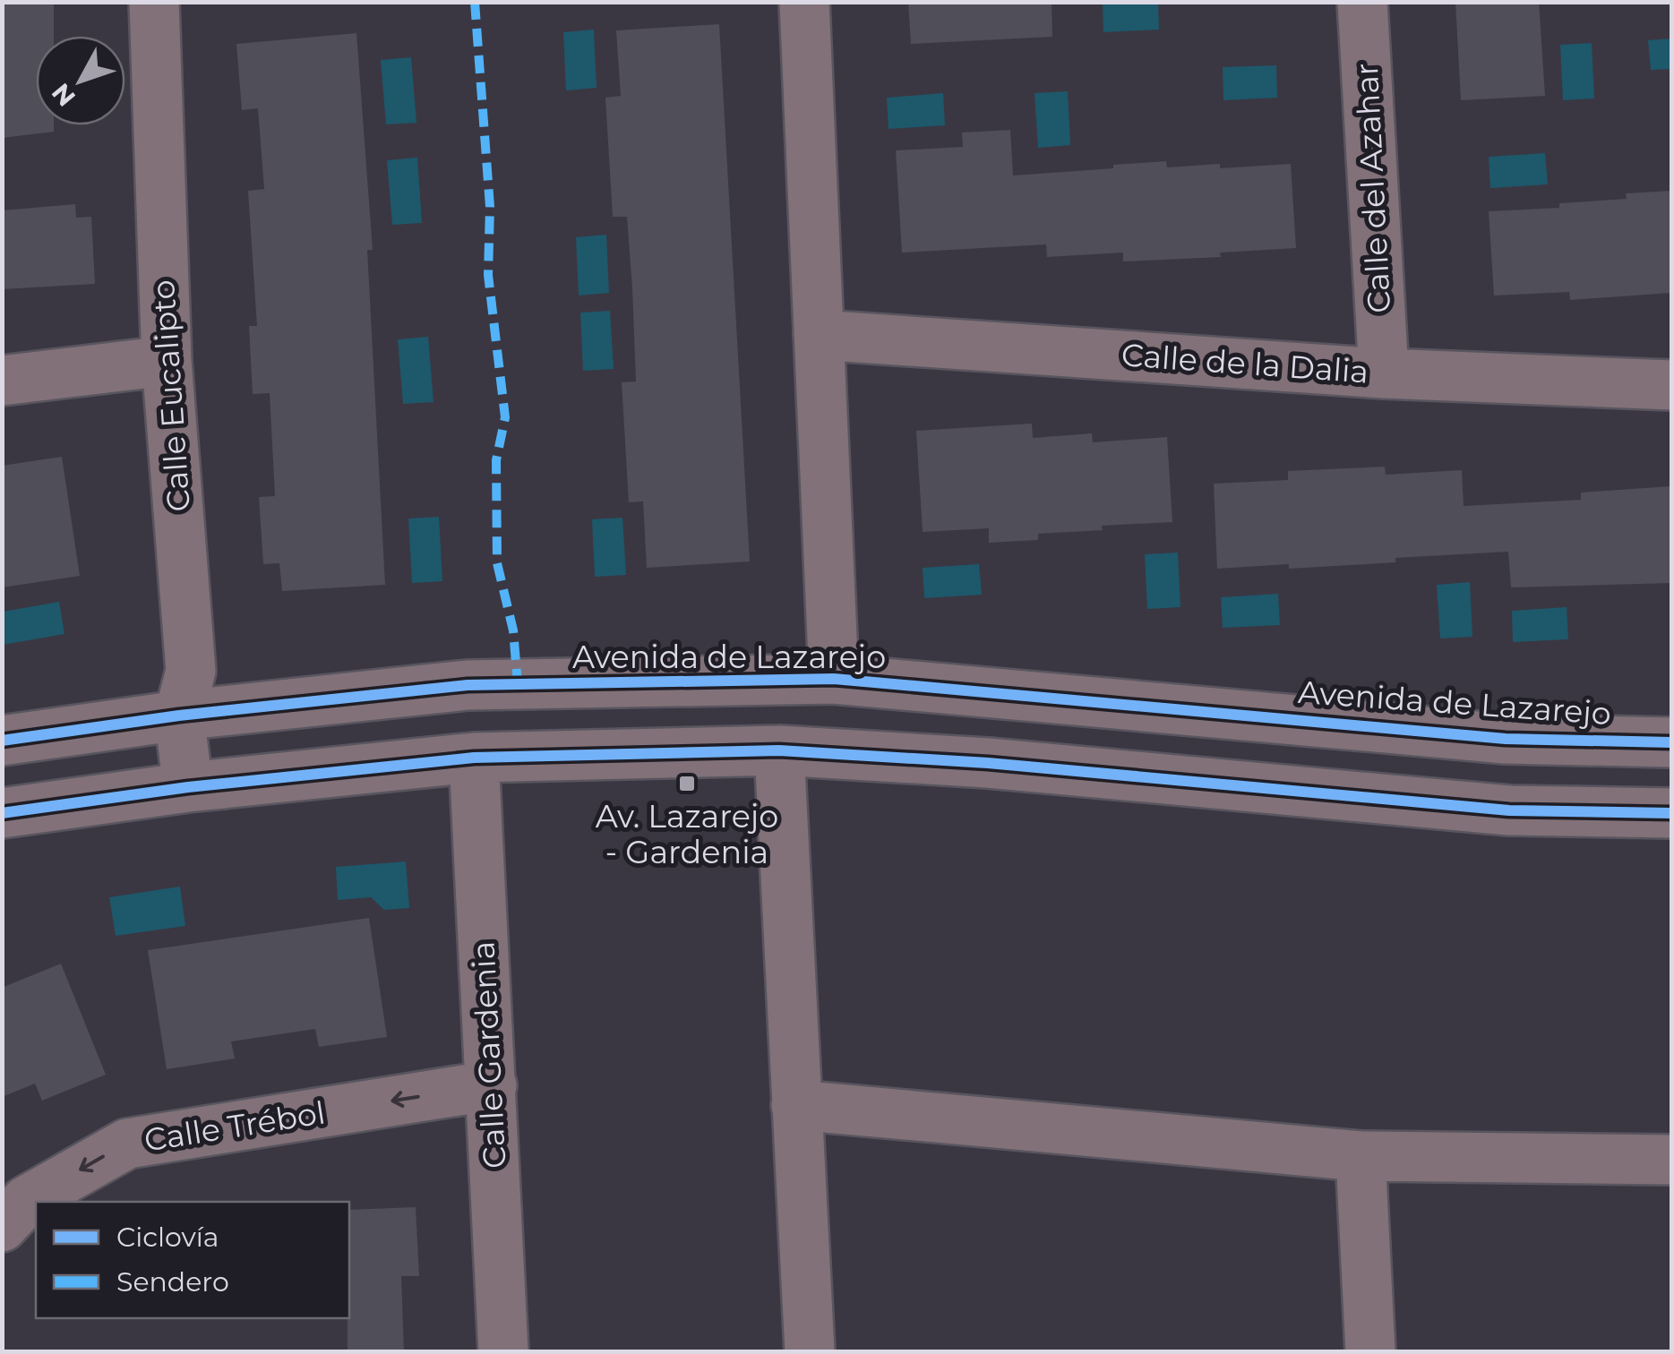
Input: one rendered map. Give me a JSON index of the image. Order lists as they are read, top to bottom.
{
  "streets": {
    "street": [
      "Calle del Azahar",
      "Calle de la Dalia",
      "Calle Eucalipto",
      "Avenida de Lazarejo",
      "Calle Gardenia",
      "Calle Trébol"
    ]
  },
  "crossings": [
    ["Calle del Azahar", "Calle de la Dalia"],
    ["Calle de la Dalia", "Avenida de Lazarejo"],
    ["Calle Eucalipto", "Avenida de Lazarejo"],
    ["Calle Gardenia", "Calle Trébol"]
  ],
  "places": {
    "transit": ["Av. Lazarejo - Gardenia"]
  },
  "legend": ["Ciclovía", "Sendero"],
  "north": "bottom left"
}
